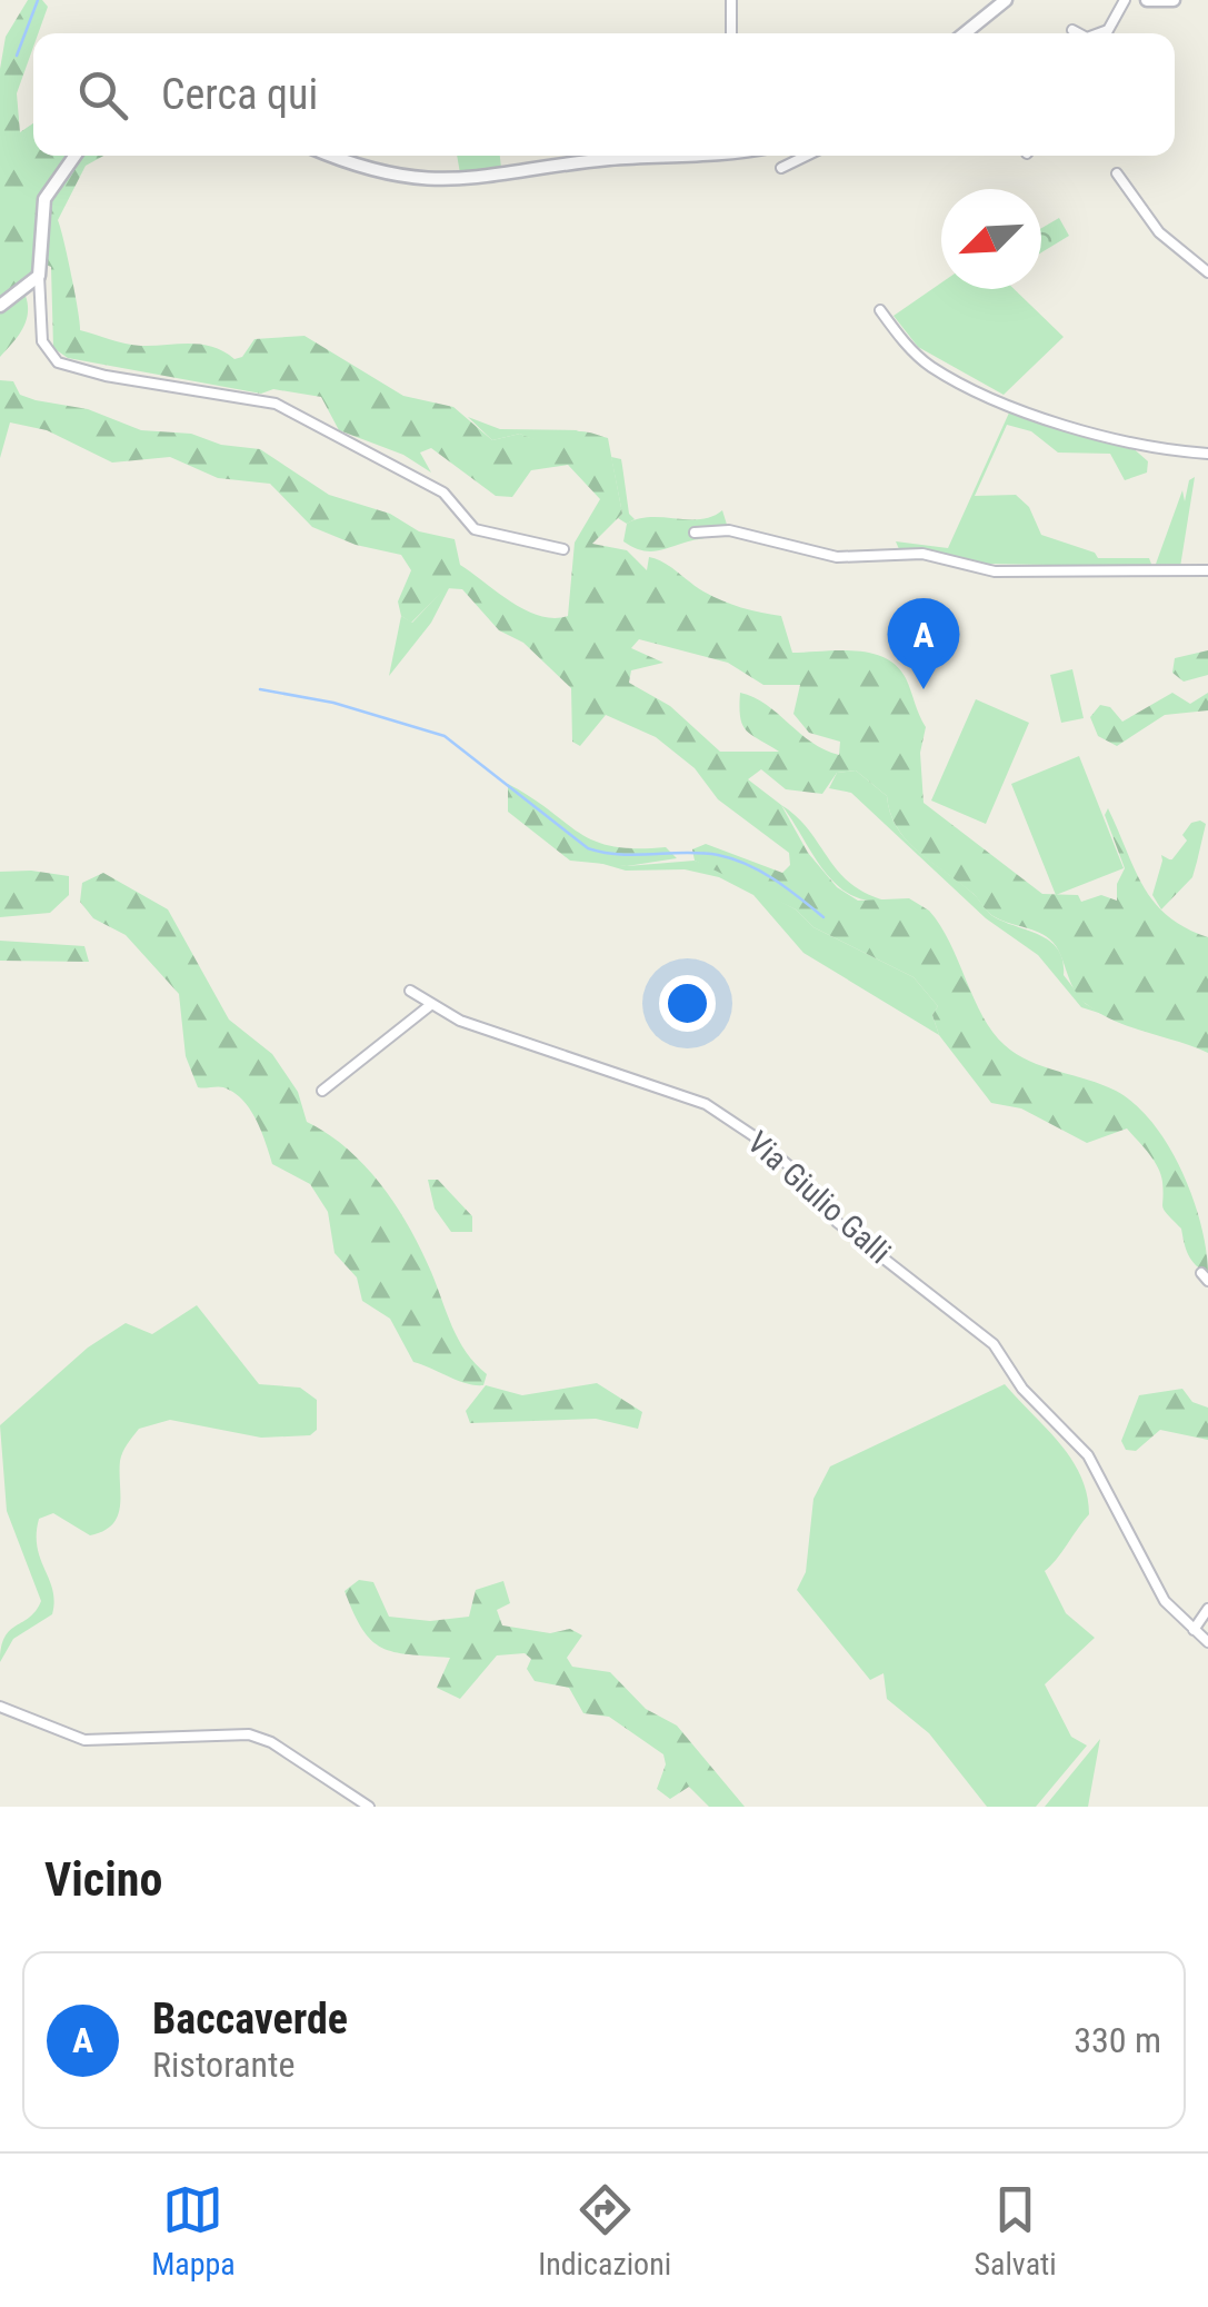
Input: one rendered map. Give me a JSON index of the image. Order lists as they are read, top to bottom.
{
  "streets": {
    "street": ["Via Giulio Galli"]
  },
  "north": "bottom left",
  "page": {
    "search": "Cerca qui",
    "pins": "A",
    "heading": "Vicino",
    "list": [
      {
        "mark": "A",
        "name": "Baccaverde",
        "note": "Ristorante",
        "value": "330 m"
      }
    ],
    "nav": ["Mappa", "Indicazioni", "Salvati"]
  }
}
